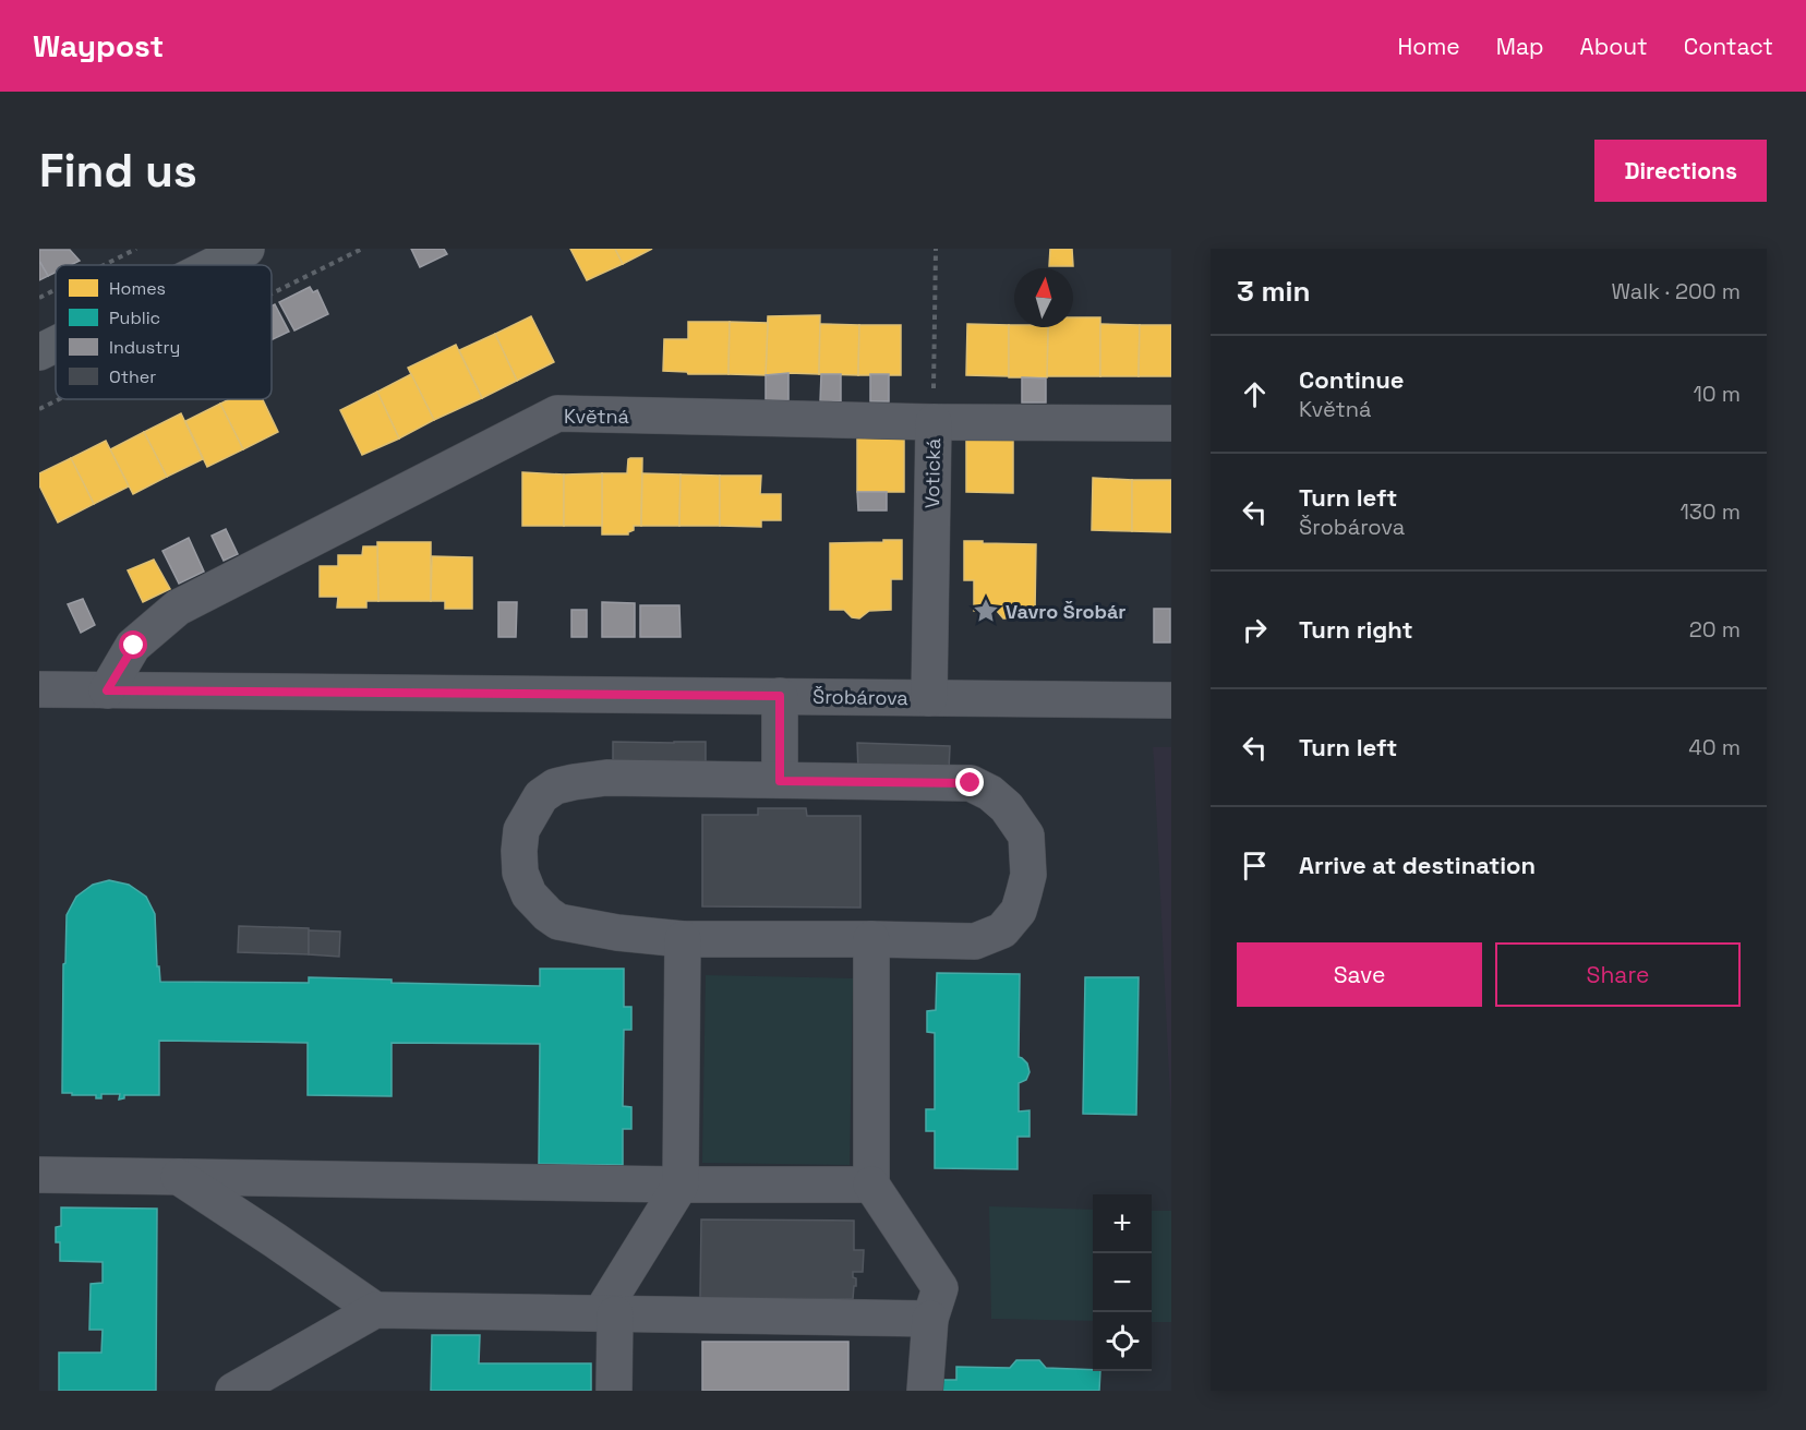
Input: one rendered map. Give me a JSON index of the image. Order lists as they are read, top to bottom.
{
  "streets": {
    "street": ["Květná", "Votická", "Šrobárova"]
  },
  "crossings": [
    ["Květná", "Votická"],
    ["Květná", "Šrobárova"],
    ["Votická", "Šrobárova"]
  ],
  "places": {
    "place": ["Vavro Šrobár"]
  },
  "legend": [
    "Homes",
    "Public",
    "Industry",
    "Other"
  ],
  "north": "top",
  "page": {
    "header": "Waypost",
    "nav": [
      "Home",
      "Map",
      "About",
      "Contact"
    ],
    "buttons": [
      "Directions",
      ["Save", "Share"]
    ],
    "title": "Find us",
    "heading": ["3 min", "Walk · 200 m"],
    "list": [
      ["Continue", "Květná", "10 m"],
      ["Turn left", "Šrobárova", "130 m"],
      ["Turn right", "20 m"],
      ["Turn left", "40 m"],
      "Arrive at destination"
    ],
    "map_buttons": ["+", "−"]
  }
}
